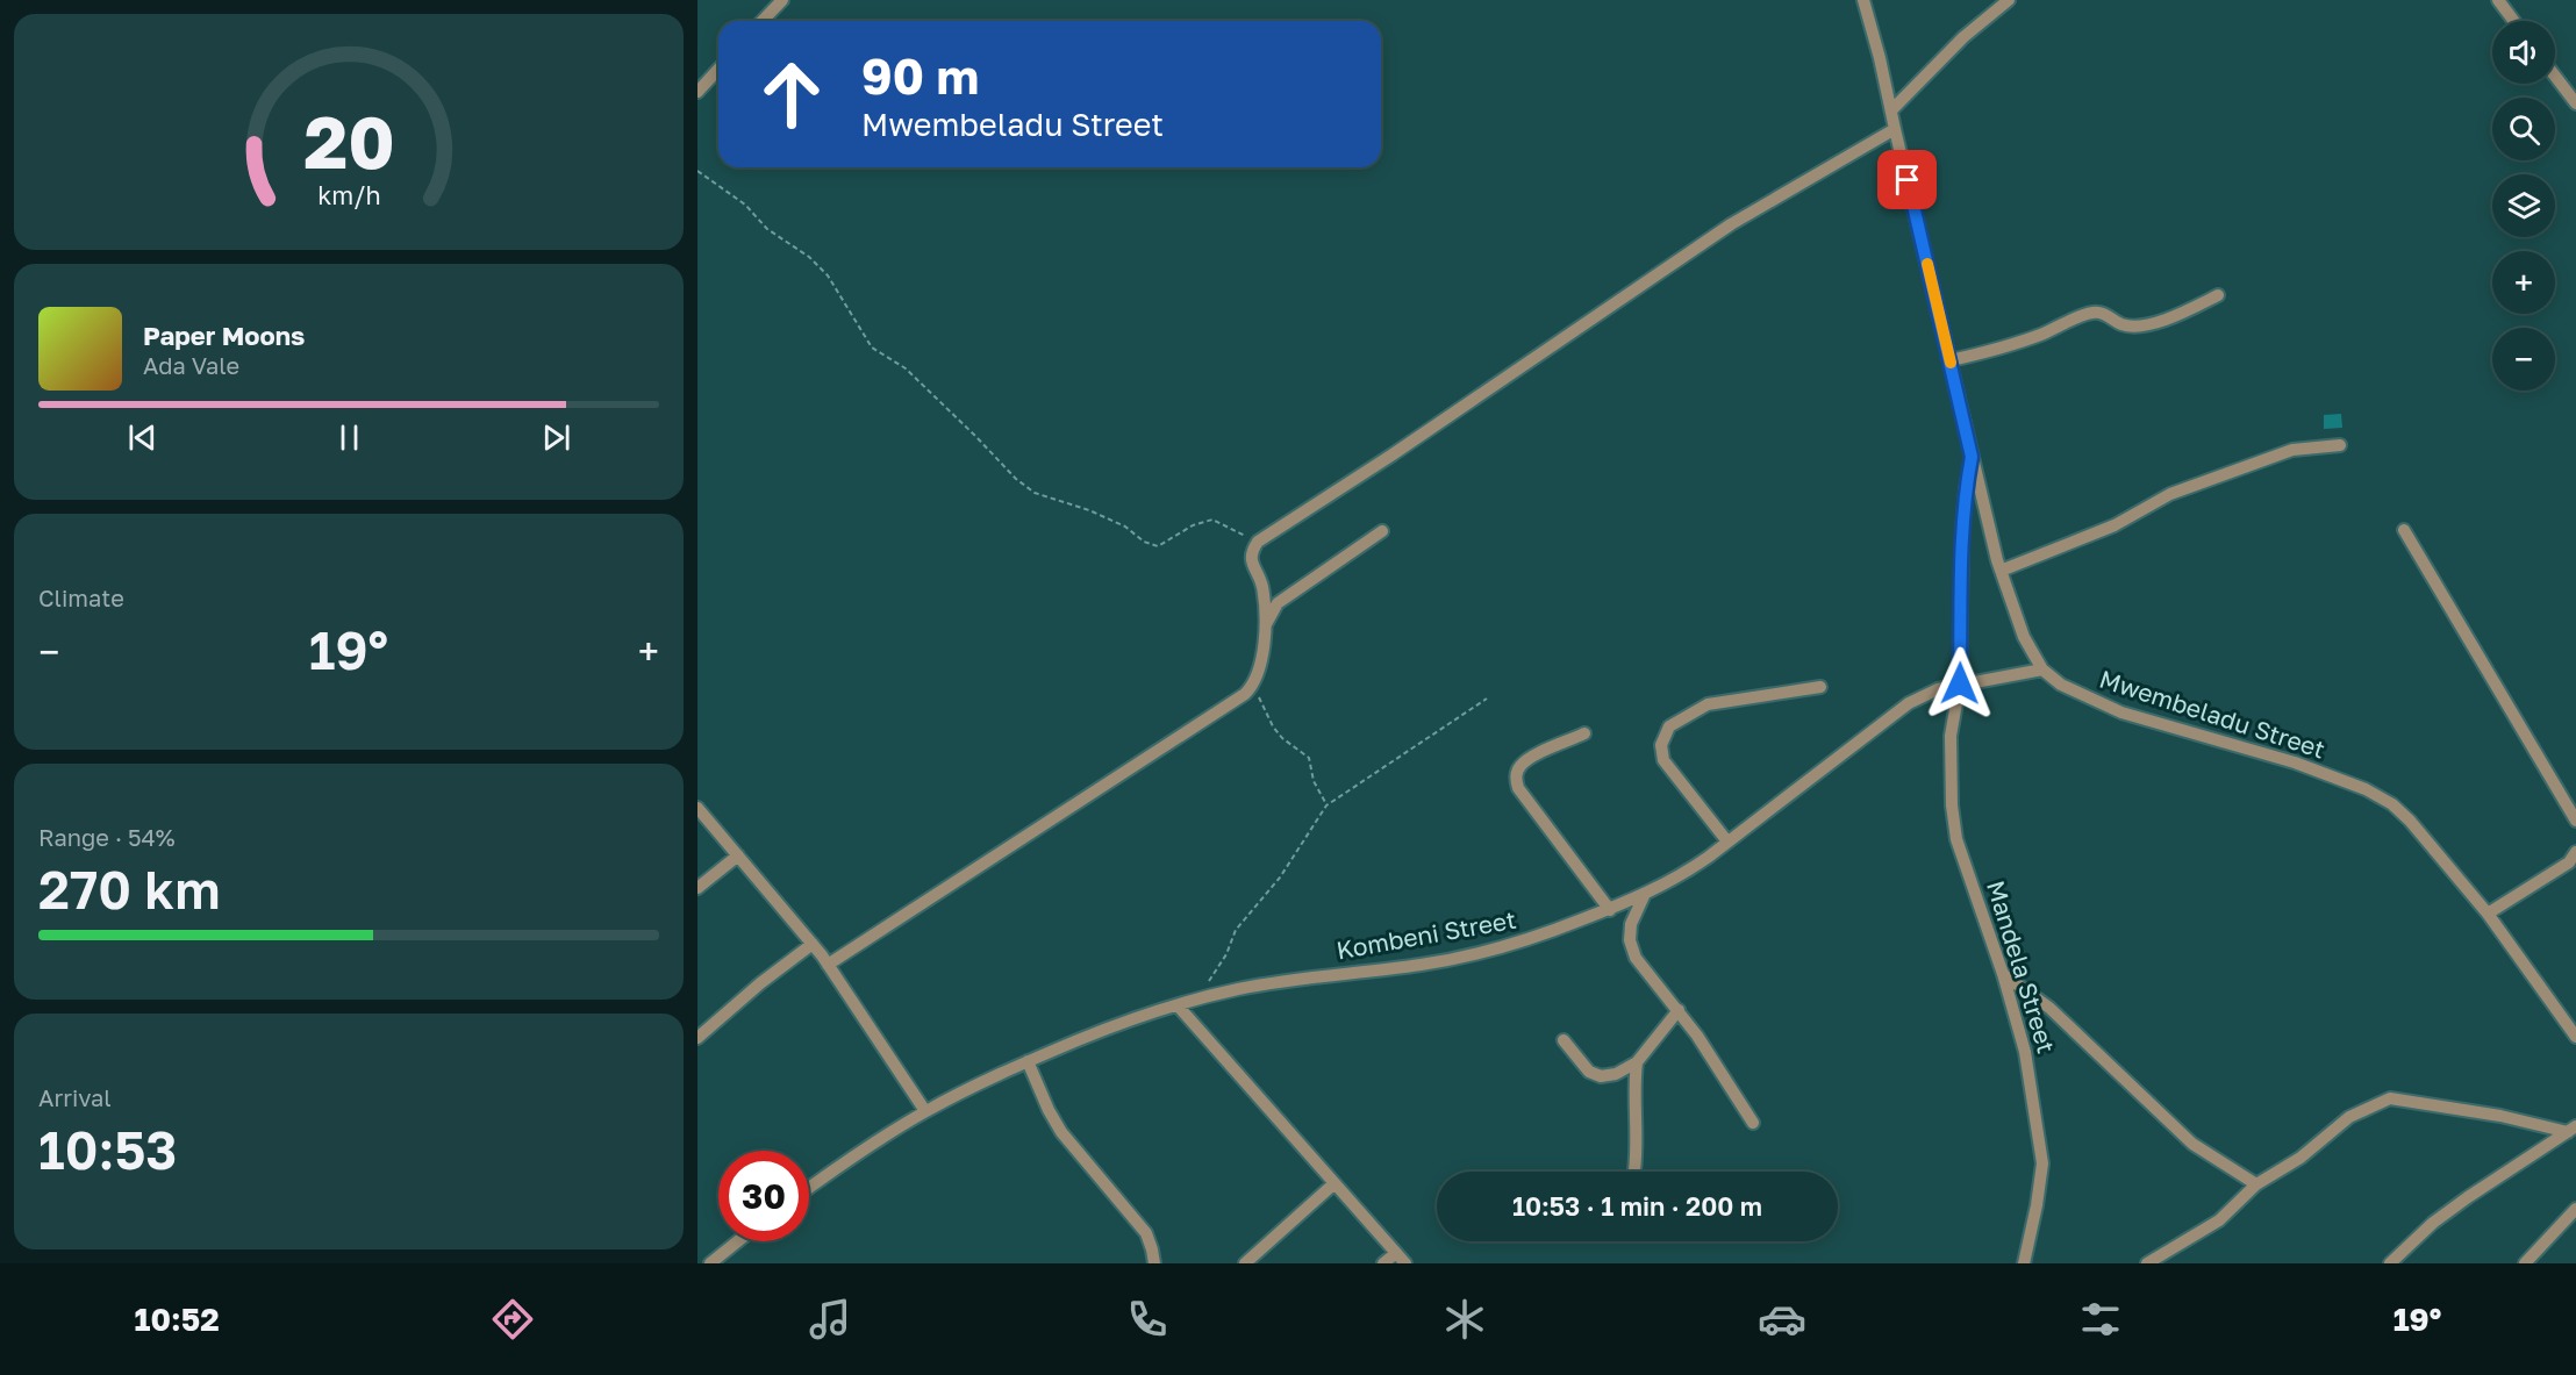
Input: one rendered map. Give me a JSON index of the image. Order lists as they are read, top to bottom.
{
  "streets": {
    "street": ["Mwembeladu Street", "Kombeni Street", "Mandela Street"]
  },
  "crossings": [
    ["Mwembeladu Street", "Kombeni Street"],
    ["Mwembeladu Street", "Mandela Street"],
    ["Kombeni Street", "Mandela Street"]
  ],
  "page": {
    "map_buttons": ["+", "−"],
    "turn": ["90 m", "Mwembeladu Street"],
    "song": ["Paper Moons", "Ada Vale"],
    "tile": [
      "Climate",
      ["Range · 54%", "270 km"],
      ["Arrival", "10:53"]
    ],
    "heat": ["−", "19°", "+"],
    "limit": "30",
    "trip": "10:53 · 1 min · 200 m",
    "tabs": ["10:52", "19°"],
    "gauge": ["20", "km/h"]
  }
}
